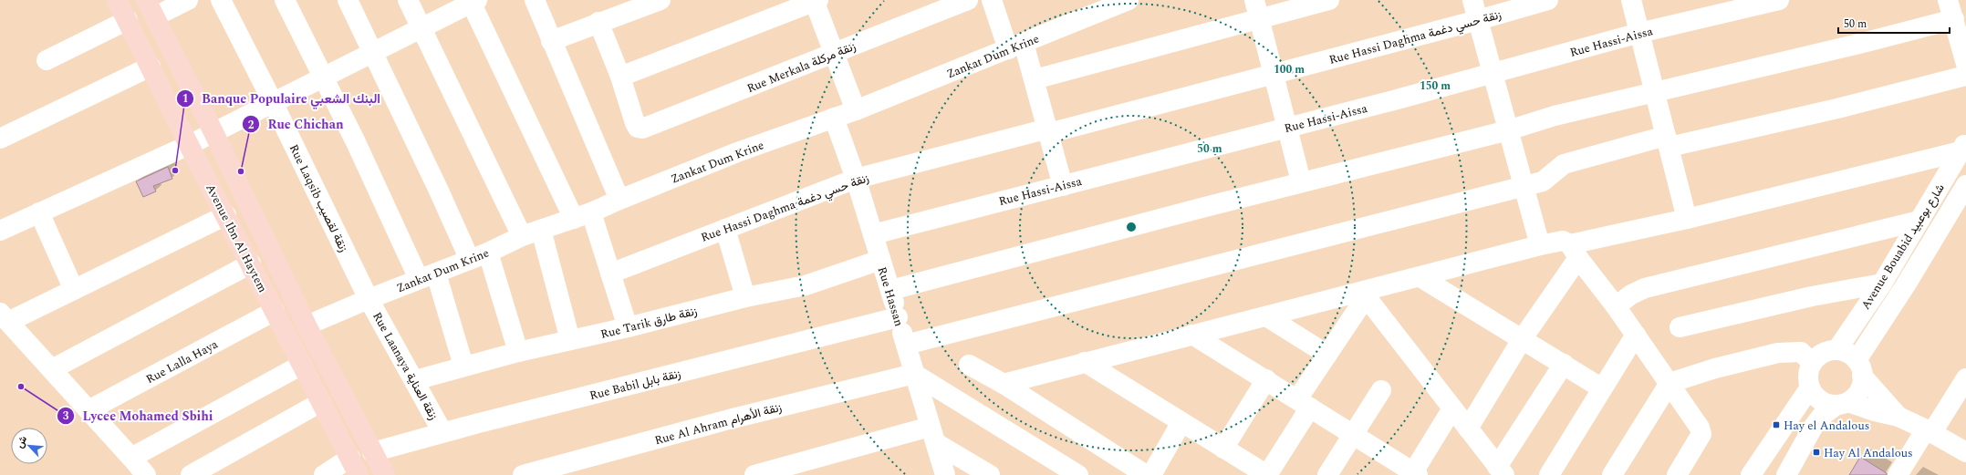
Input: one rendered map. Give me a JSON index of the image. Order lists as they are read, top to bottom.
{
  "streets": {
    "main road": ["Avenue Ibn Al Haytem"],
    "street": [
      "Rue Hassi Daghma زنقة حسي دغمة",
      "Rue Hassi-Aissa",
      "Zankat Dum Krine",
      "Rue Merkala زنقة مركلة",
      "Rue Laqsib زنقة لقصيب",
      "Avenue Bouabid شارع بوعبيد",
      "Rue Hassan",
      "Rue Tarik زنقة طارق",
      "Rue Lalla Haya",
      "Rue Laanaya زنقة العناية",
      "Rue Babil زنقة بابل",
      "Rue Al Ahram زنقة الأهرام"
    ]
  },
  "crossings": [
    ["Rue Hassi Daghma زنقة حسي دغمة", "Rue Hassan"],
    ["Rue Hassi-Aissa", "Rue Hassan"],
    ["Zankat Dum Krine", "Rue Laqsib زنقة لقصيب"],
    ["Zankat Dum Krine", "Avenue Ibn Al Haytem"],
    ["Zankat Dum Krine", "Rue Hassan"],
    ["Zankat Dum Krine", "Rue Laanaya زنقة العناية"],
    ["Rue Laqsib زنقة لقصيب", "Rue Laanaya زنقة العناية"],
    ["Avenue Ibn Al Haytem", "Rue Lalla Haya"],
    ["Avenue Ibn Al Haytem", "Rue Babil زنقة بابل"],
    ["Rue Hassan", "Rue Tarik زنقة طارق"],
    ["Rue Hassan", "Rue Babil زنقة بابل"],
    ["Rue Hassan", "Rue Al Ahram زنقة الأهرام"],
    ["Rue Tarik زنقة طارق", "Rue Laanaya زنقة العناية"],
    ["Rue Laanaya زنقة العناية", "Rue Babil زنقة بابل"]
  ],
  "places": {
    "other": ["Banque Populaire البنك الشعبي", "Rue Chichan", "Lycee Mohamed Sbihi"],
    "transit": ["Hay el Andalous", "Hay Al Andalous"]
  },
  "scale_bar": "50 m",
  "north": "top left",
  "rings": ["100 m", "150 m", "50 m"]
}
